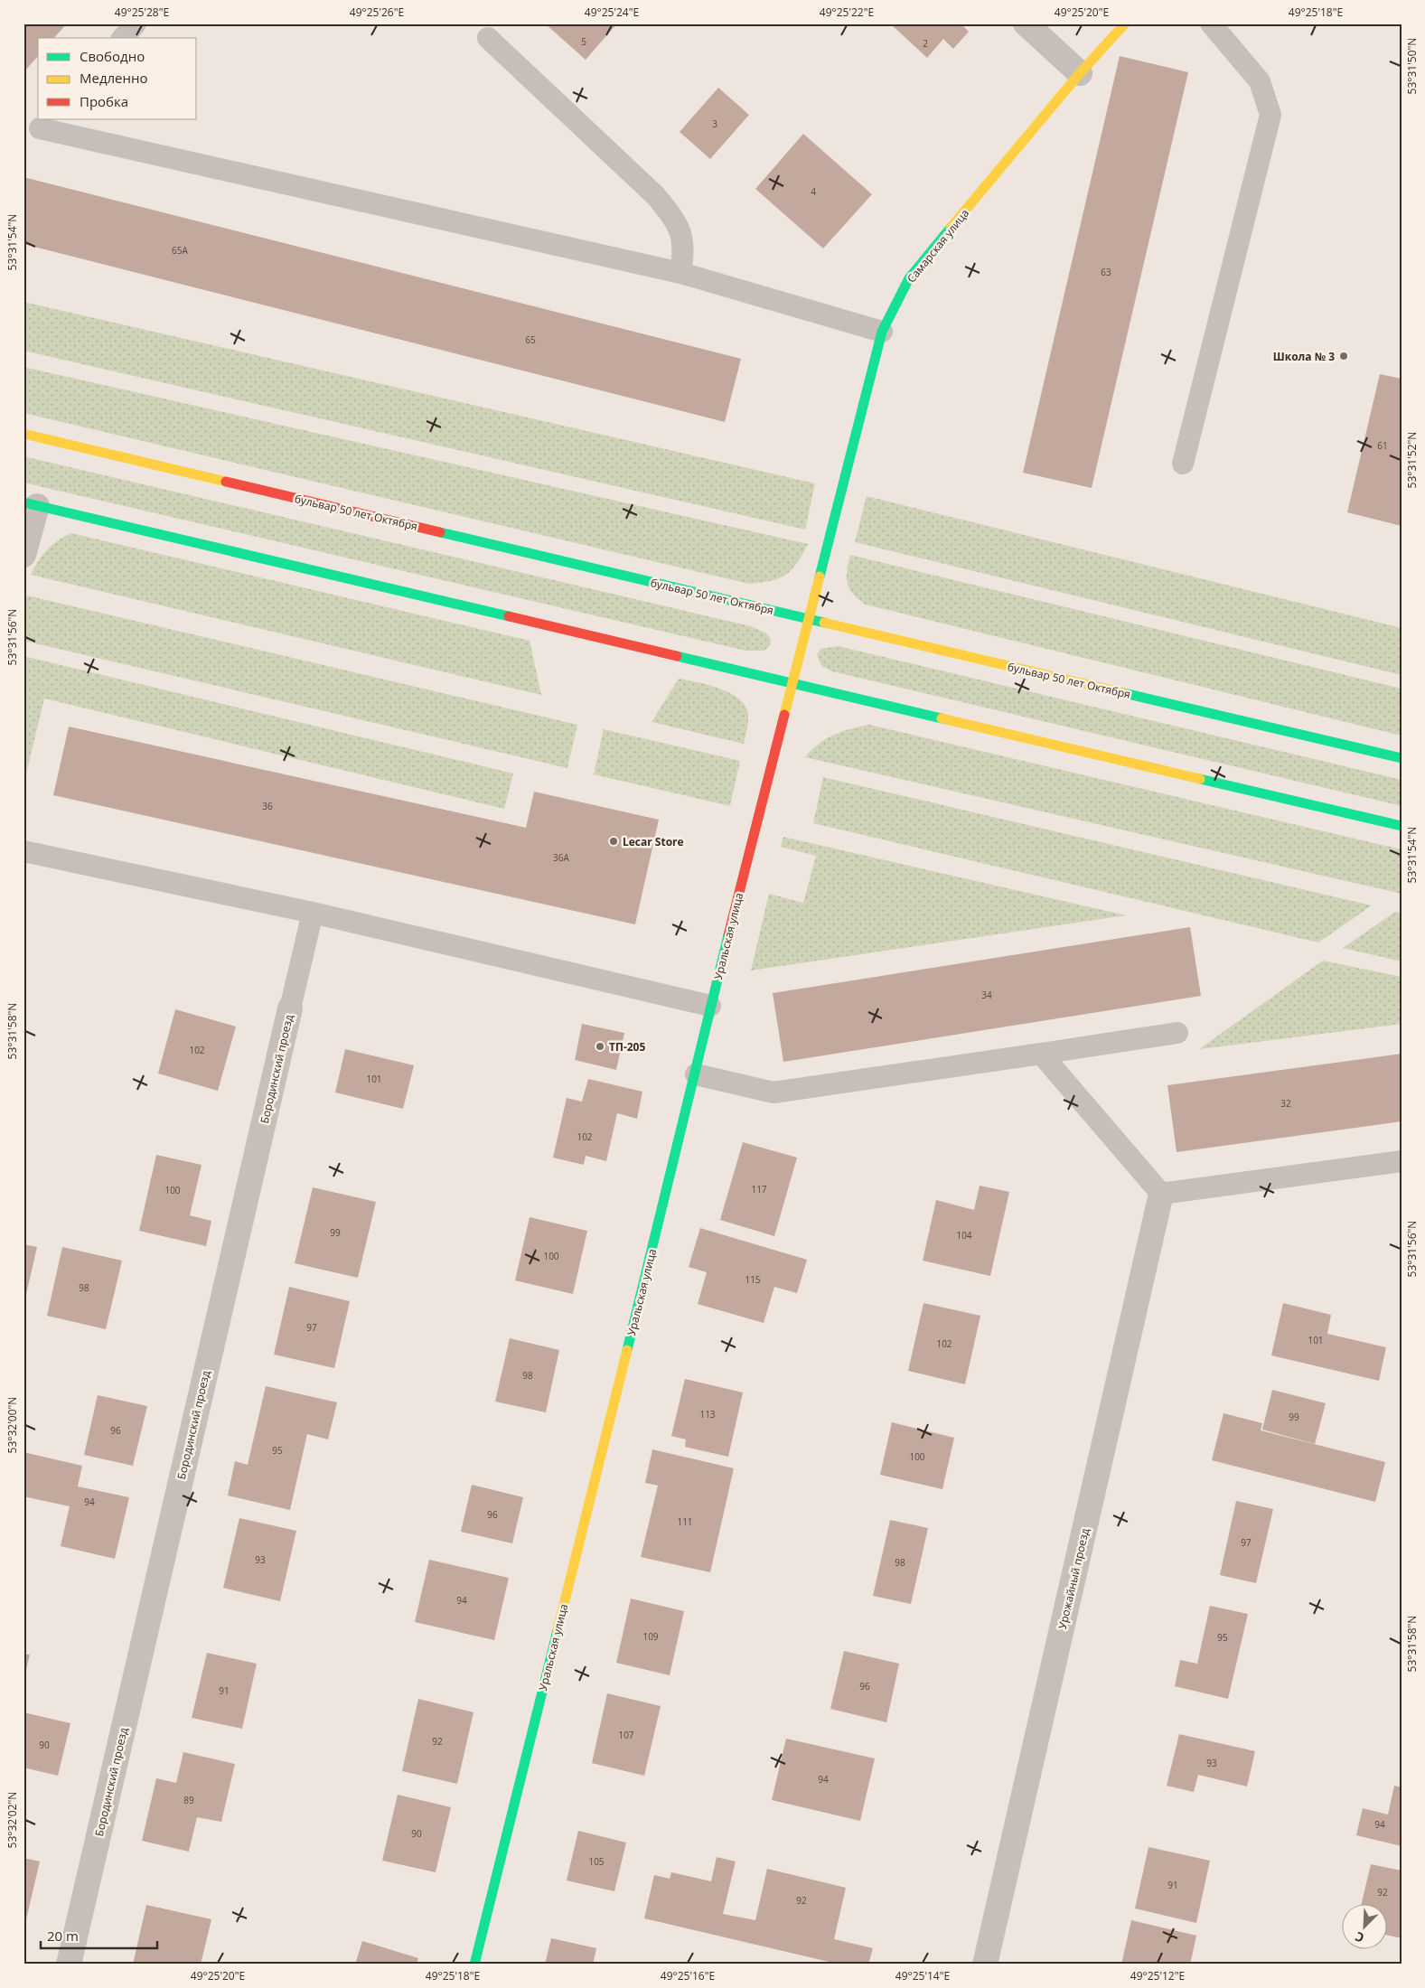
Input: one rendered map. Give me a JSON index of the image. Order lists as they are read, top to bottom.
{
  "streets": {
    "main road": ["Самарская улица", "бульвар 50 лет Октября", "Уральская улица"],
    "street": ["Бородинский проезд", "Урожайный проезд"]
  },
  "crossings": [
    ["Самарская улица", "бульвар 50 лет Октября"],
    ["Самарская улица", "Уральская улица"],
    ["бульвар 50 лет Октября", "Уральская улица"]
  ],
  "places": ["Школа № 3", "Lecar Store", "ТП-205"],
  "house_numbers": [
    "5",
    "2",
    "3",
    "4",
    "65А",
    "63",
    "65",
    "61",
    "36",
    "36А",
    "34",
    "102",
    "101",
    "32",
    "102",
    "117",
    "100",
    "99",
    "104",
    "100",
    "115",
    "98",
    "97",
    "101",
    "102",
    "98",
    "113",
    "99",
    "96",
    "95",
    "100",
    "94",
    "96",
    "111",
    "97",
    "93",
    "98",
    "94",
    "109",
    "95",
    "96",
    "91",
    "107",
    "92",
    "90",
    "93",
    "94",
    "89",
    "94",
    "90",
    "105",
    "91",
    "92",
    "92"
  ],
  "legend": ["Свободно", "Медленно", "Пробка"],
  "scale_bar": "20 m",
  "north": "bottom left",
  "coordinates": [
    "49°25'28\"E",
    "49°25'26\"E",
    "49°25'24\"E",
    "49°25'22\"E",
    "49°25'20\"E",
    "49°25'18\"E",
    "53°31'50\"N",
    "53°31'54\"N",
    "53°31'52\"N",
    "53°31'56\"N",
    "53°31'58\"N",
    "53°32'00\"N",
    "53°32'02\"N",
    "49°25'16\"E",
    "49°25'14\"E",
    "49°25'12\"E"
  ]
}
